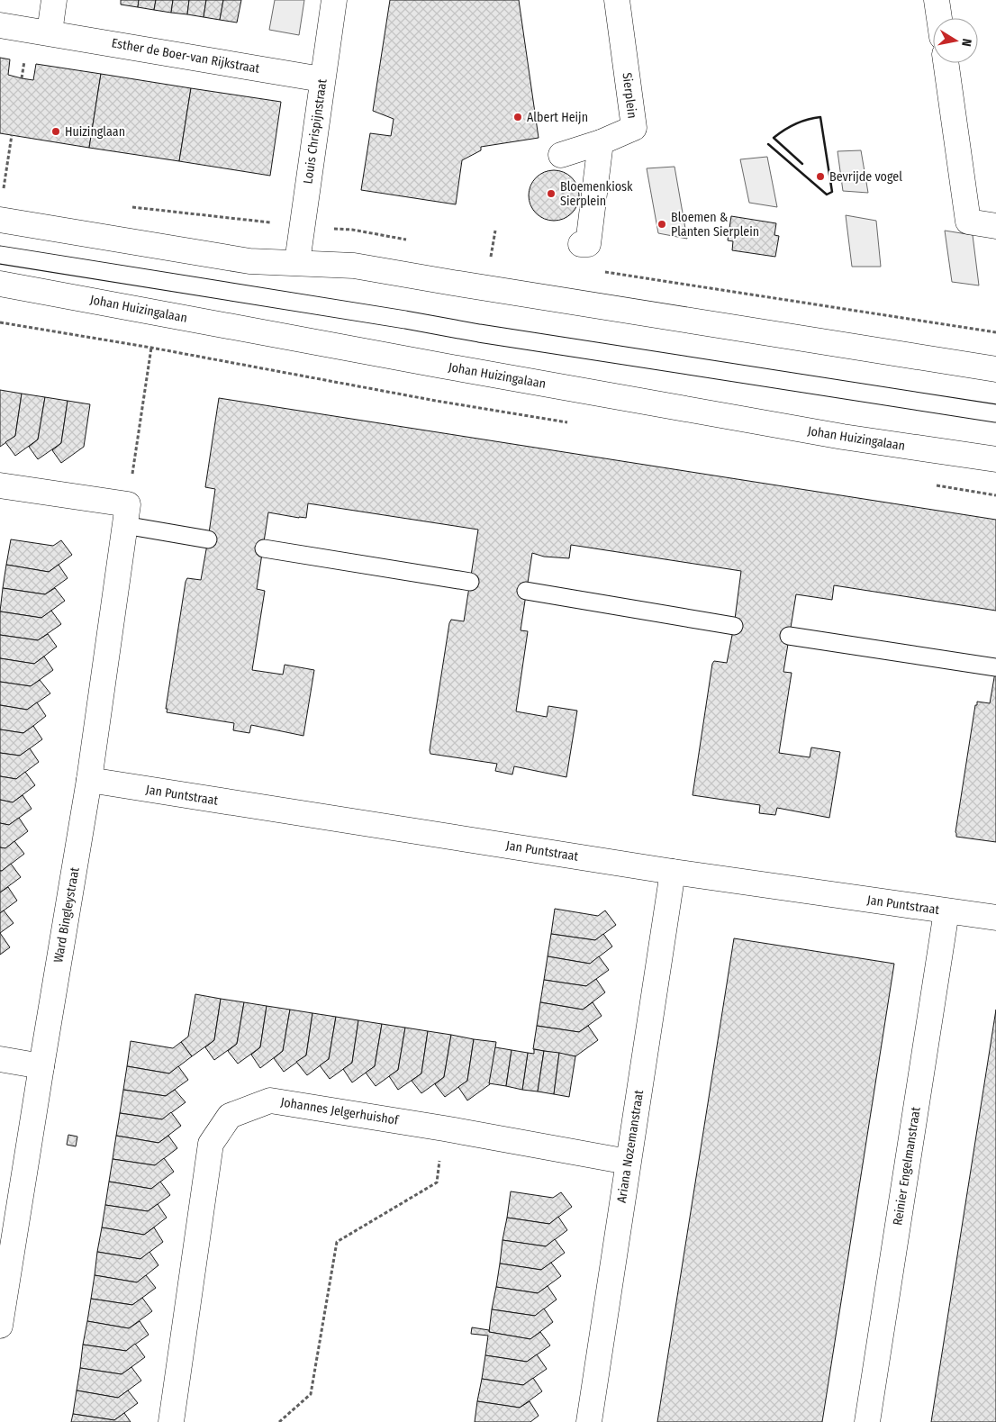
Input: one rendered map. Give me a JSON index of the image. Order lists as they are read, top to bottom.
{
  "streets": {
    "street": [
      "Esther de Boer-van Rijkstraat",
      "Sierplein",
      "Louis Chrispijnstraat",
      "Johan Huizingalaan",
      "Jan Puntstraat",
      "Ward Bingleystraat",
      "Johannes Jelgerhuishof",
      "Ariana Nozemanstraat",
      "Reinier Engelmanstraat"
    ]
  },
  "crossings": [
    ["Esther de Boer-van Rijkstraat", "Louis Chrispijnstraat"],
    ["Jan Puntstraat", "Ward Bingleystraat"],
    ["Jan Puntstraat", "Ariana Nozemanstraat"],
    ["Jan Puntstraat", "Reinier Engelmanstraat"],
    ["Johannes Jelgerhuishof", "Ariana Nozemanstraat"]
  ],
  "places": [
    "Albert Heijn",
    "Huizinglaan",
    "Bevrijde vogel",
    "Bloemenkiosk Sierplein",
    "Bloemen & Planten Sierplein"
  ],
  "north": "right"
}
